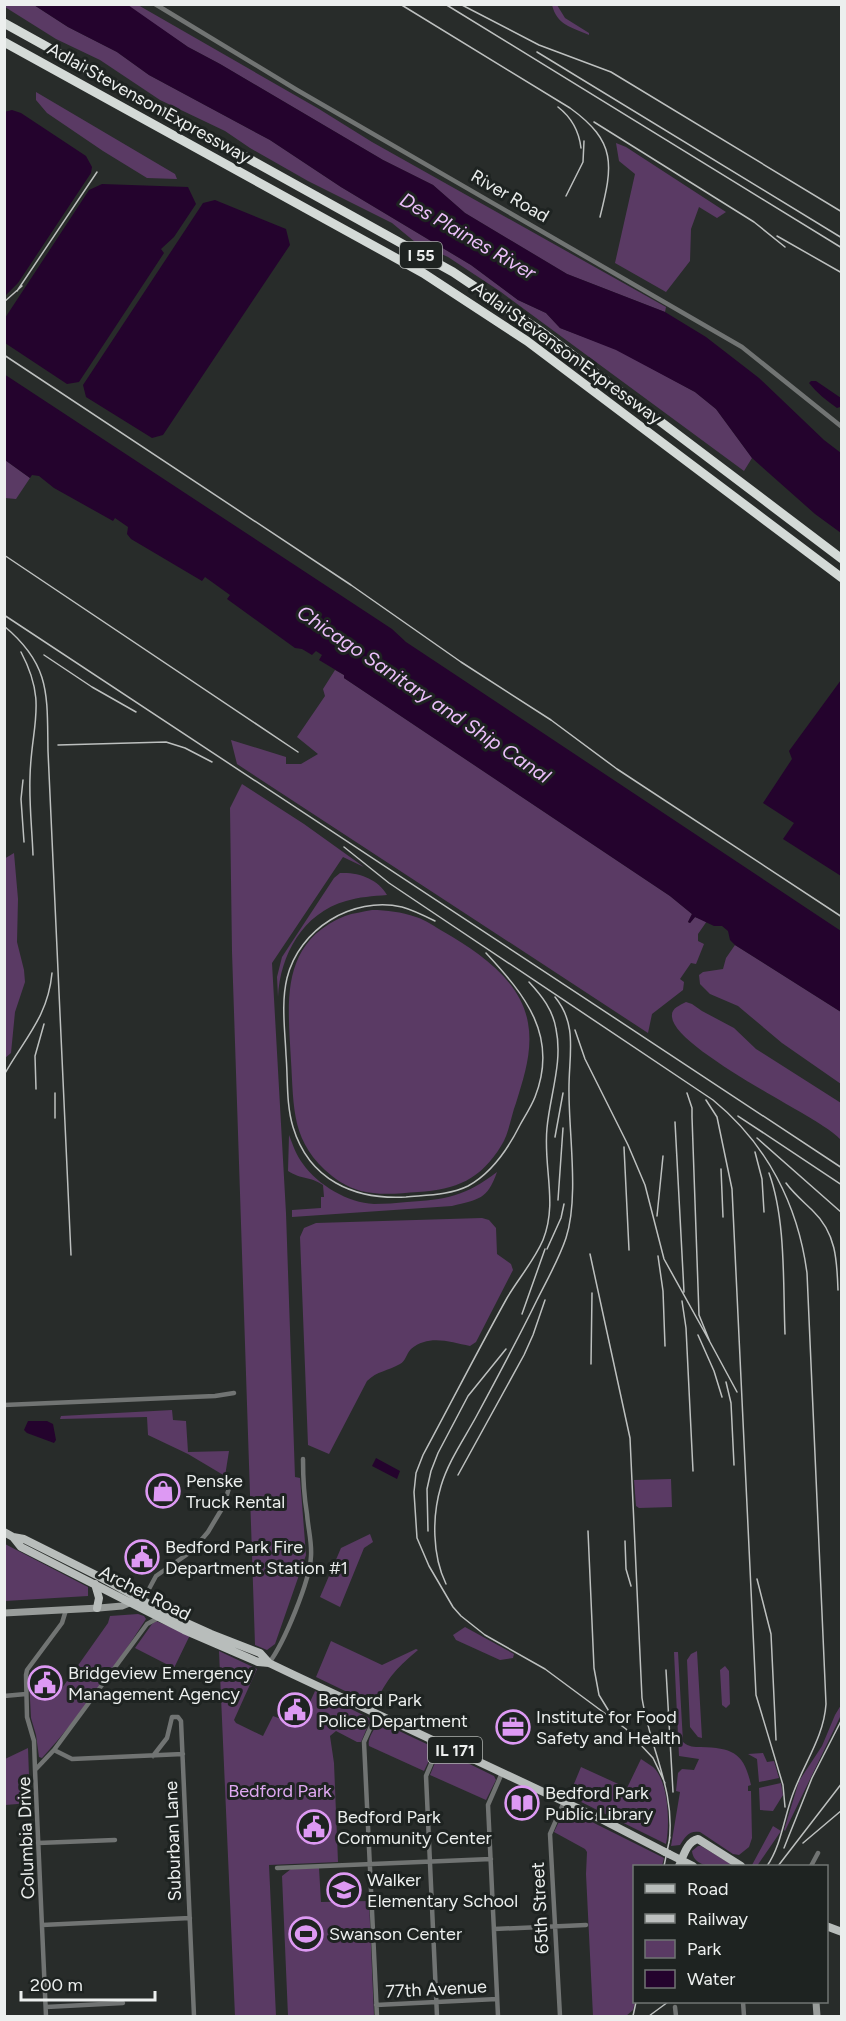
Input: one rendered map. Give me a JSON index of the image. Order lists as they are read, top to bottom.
{
  "streets": {
    "highway": ["Adlai Stevenson Expressway", "I 55"],
    "main road": ["Archer Road", "IL 171"],
    "street": [
      "River Road",
      "Columbia Drive",
      "Suburban Lane",
      "65th Street",
      "77th Avenue"
    ]
  },
  "crossings": [
    ["Archer Road", "Columbia Drive"],
    ["Archer Road", "65th Street"]
  ],
  "water": ["Des Plaines River", "Chicago Sanitary and Ship Canal"],
  "parks": ["Bedford Park"],
  "places": {
    "shop": ["Penske Truck Rental"],
    "public building": [
      "Bedford Park Fire Department Station #1",
      "Bridgeview Emergency Management Agency",
      "Bedford Park Police Department",
      "Bedford Park Community Center"
    ],
    "office": ["Institute for Food Safety and Health"],
    "library": ["Bedford Park Public Library"],
    "school or university": ["Walker Elementary School"],
    "sports": ["Swanson Center"]
  },
  "legend": [
    "Road",
    "Railway",
    "Park",
    "Water"
  ],
  "scale_bar": "200 m"
}
